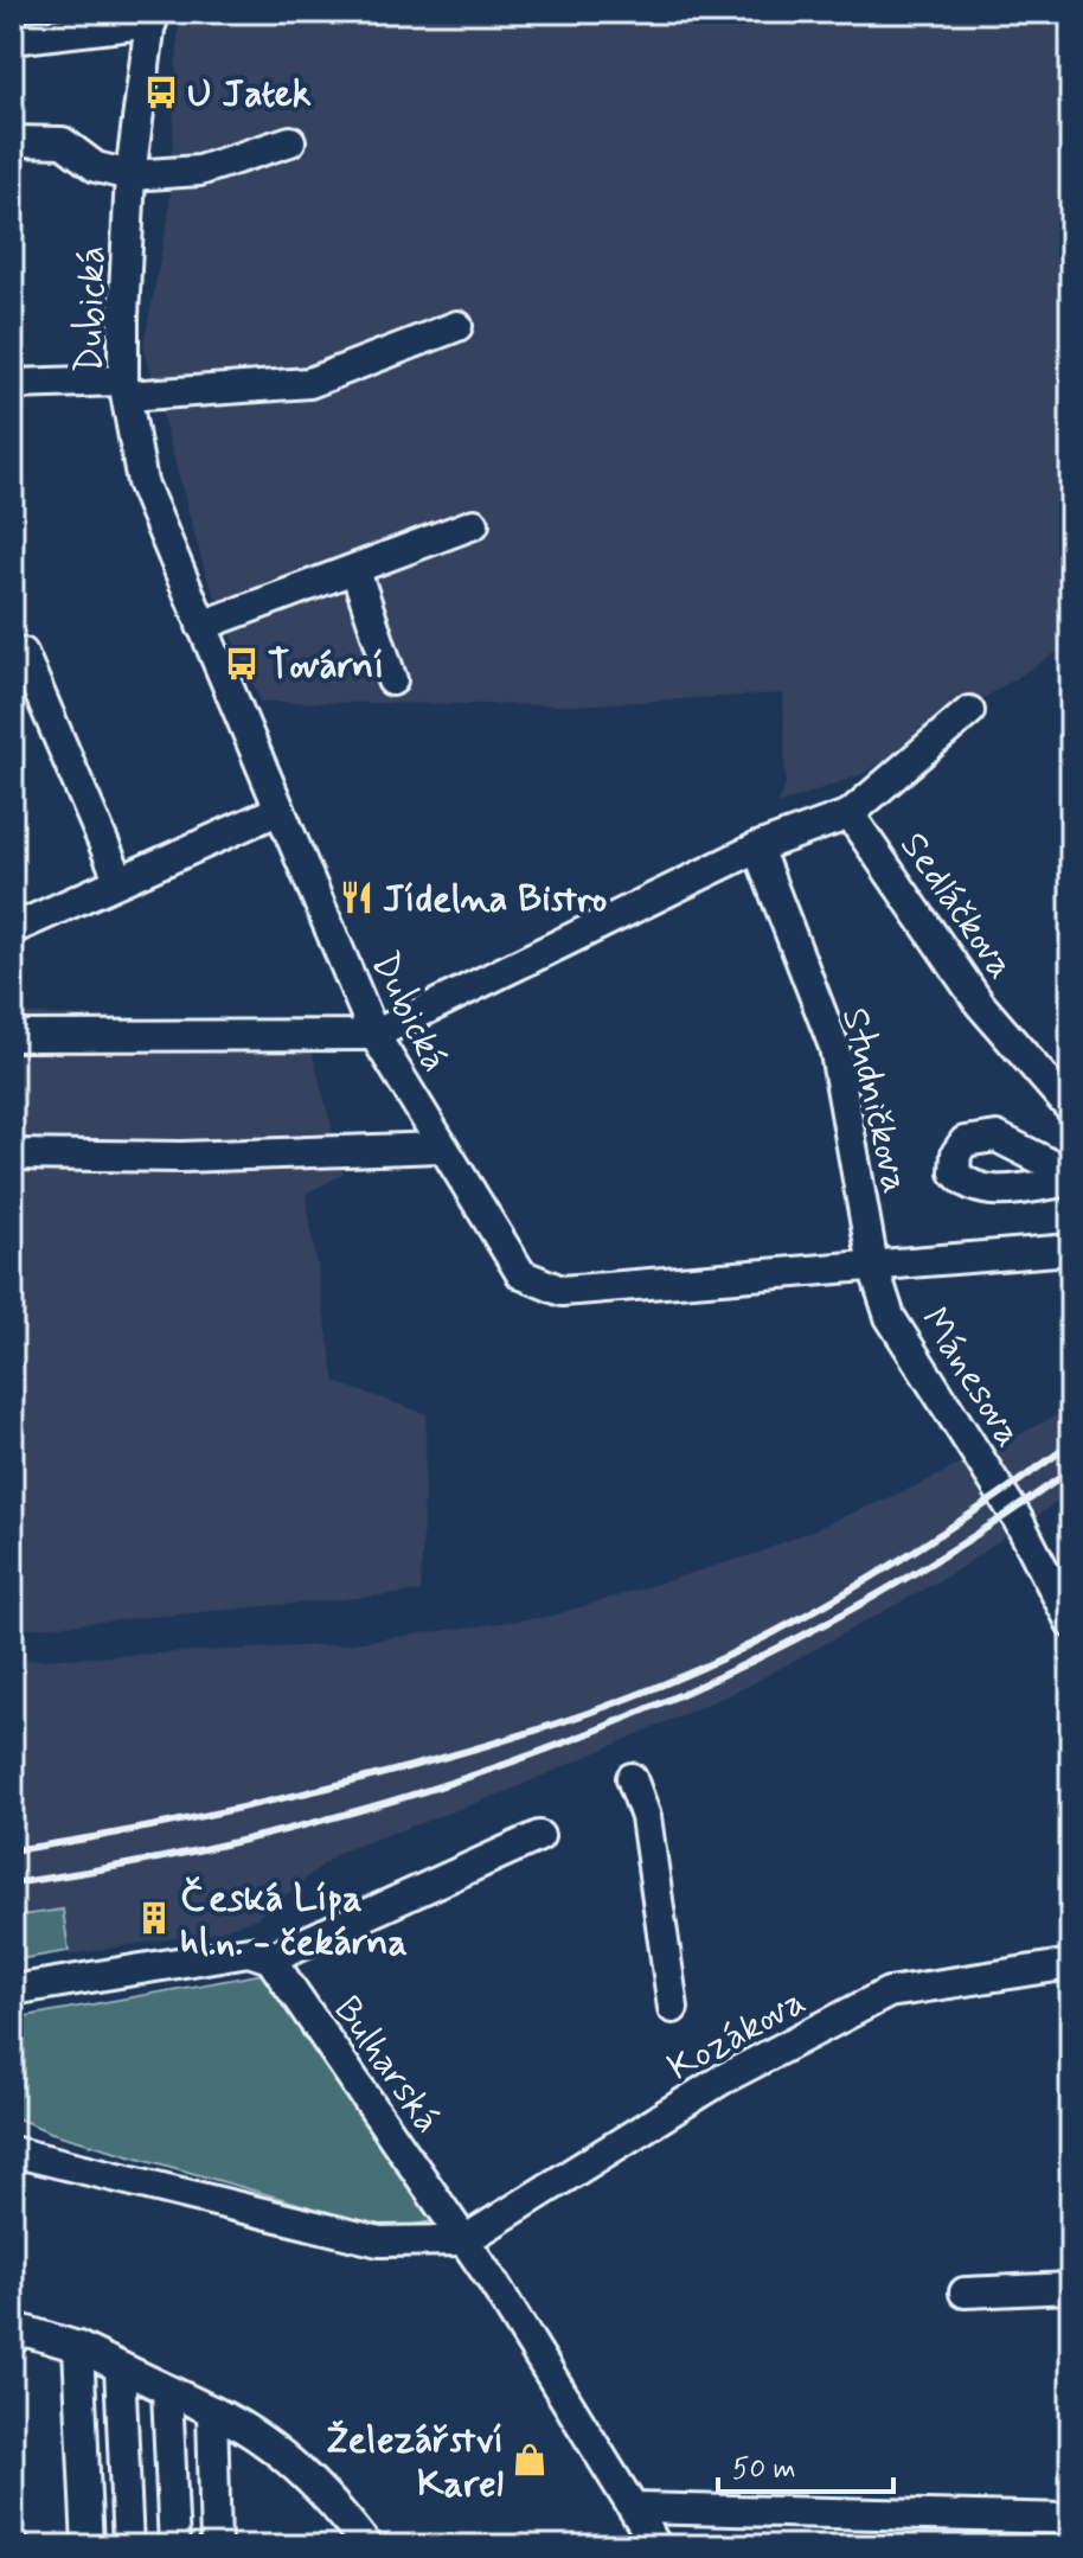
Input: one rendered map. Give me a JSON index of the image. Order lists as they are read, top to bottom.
{
  "streets": {
    "street": [
      "Dubická",
      "Sedláčkova",
      "Studničkova",
      "Mánesova",
      "Kozákova",
      "Bulharská"
    ]
  },
  "crossings": [
    ["Dubická", "Sedláčkova"],
    ["Dubická", "Studničkova"],
    ["Dubická", "Mánesova"],
    ["Sedláčkova", "Studničkova"],
    ["Studničkova", "Mánesova"],
    ["Kozákova", "Bulharská"]
  ],
  "places": {
    "bus stop": ["U Jatek", "Tovární"],
    "restaurant": ["Jídelna Bistro"],
    "building": ["Česká Lípa hl.n. - čekárna"],
    "shop": ["Železářství Karel"]
  },
  "scale_bar": "50 m"
}
